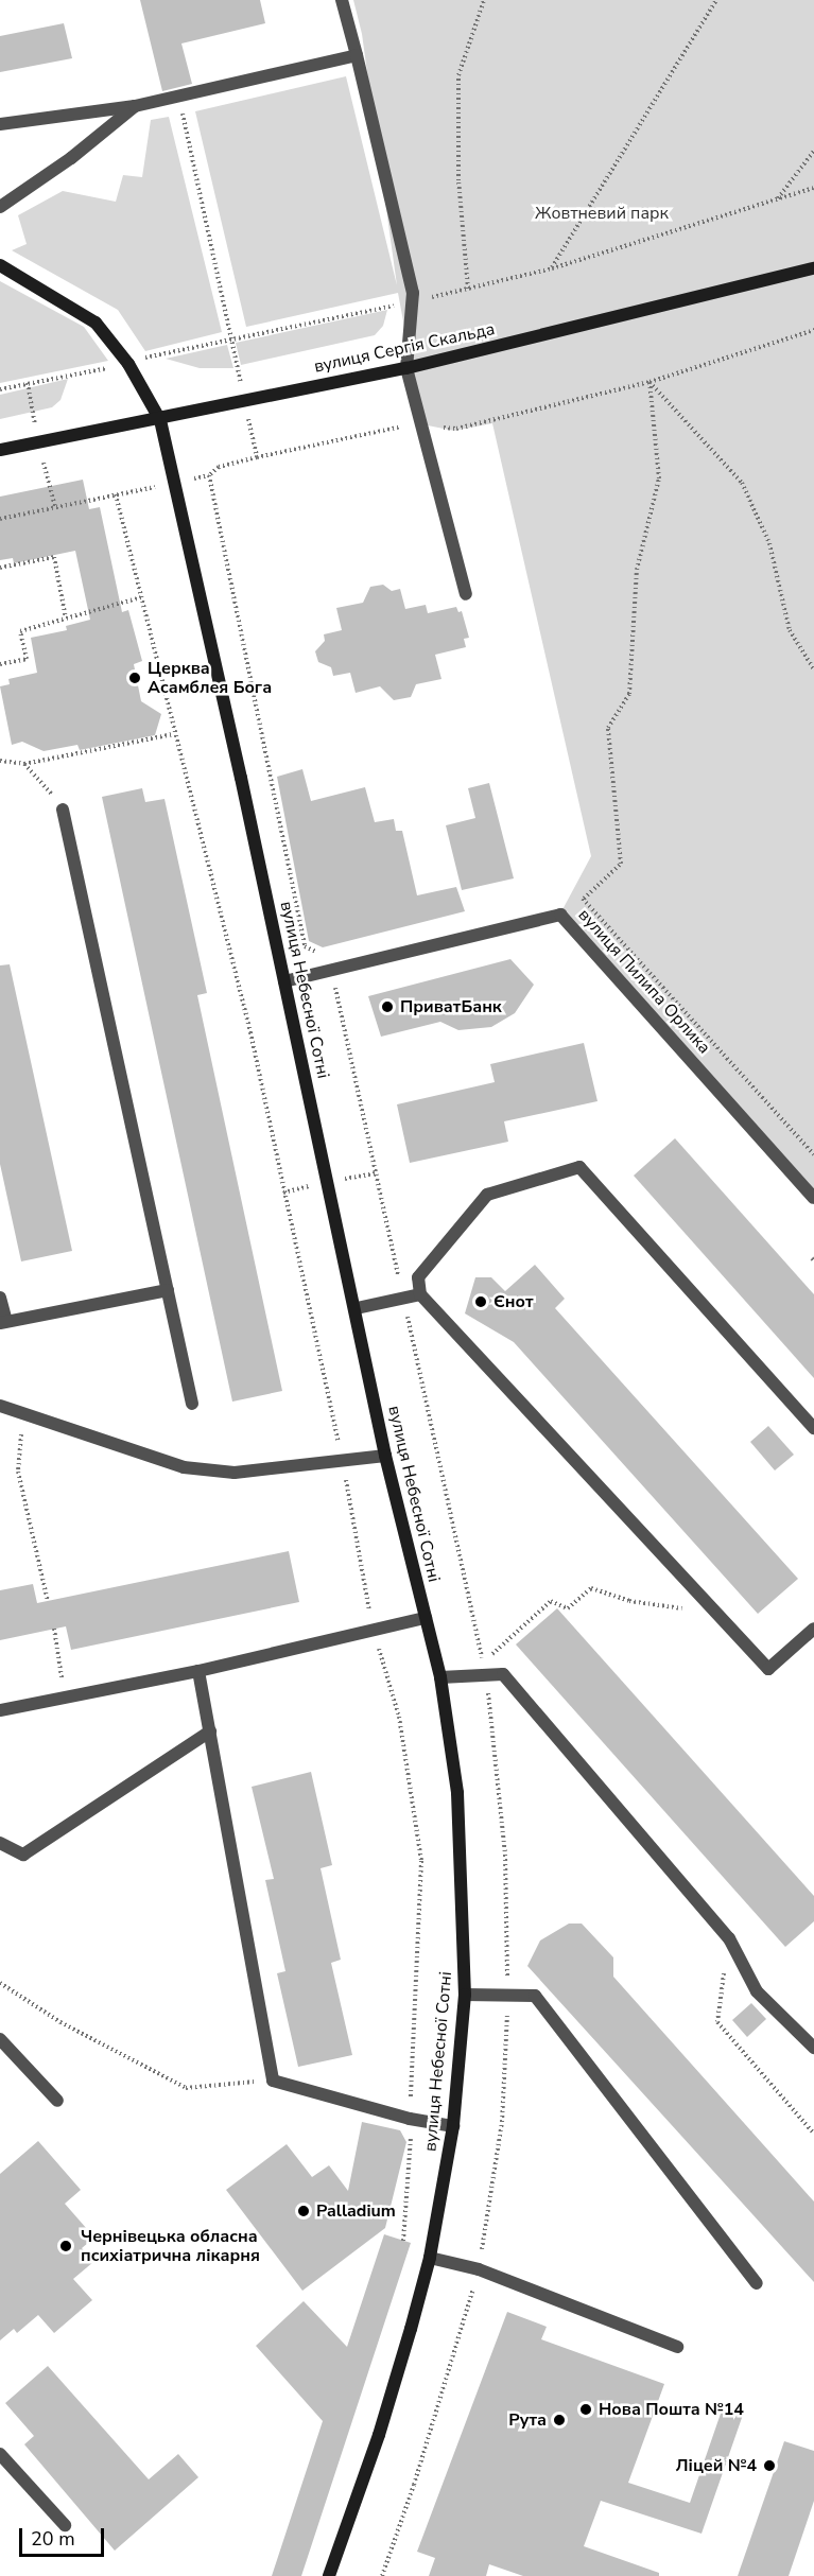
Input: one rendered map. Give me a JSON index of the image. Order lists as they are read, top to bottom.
{
  "streets": {
    "street": ["вулиця Сергія Скальда", "вулиця Пилипа Орлика", "вулиця Небесної Сотні"]
  },
  "crossings": [
    ["вулиця Сергія Скальда", "вулиця Небесної Сотні"],
    ["вулиця Пилипа Орлика", "вулиця Небесної Сотні"]
  ],
  "parks": ["Жовтневий парк"],
  "places": [
    "Церква Асамблея Бога",
    "ПриватБанк",
    "Єнот",
    "Palladium",
    "Чернівецька обласна психіатрична лікарня",
    "Нова Пошта №14",
    "Рута",
    "Ліцей №4"
  ],
  "scale_bar": "20 m"
}
